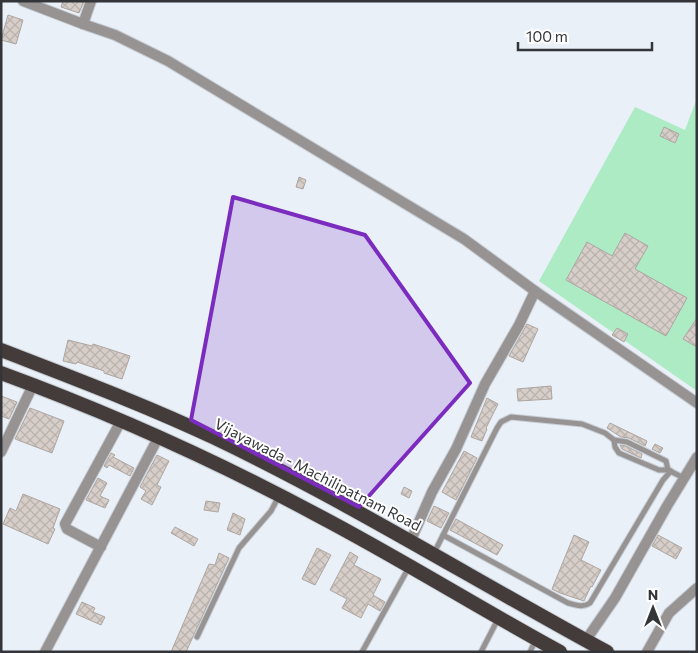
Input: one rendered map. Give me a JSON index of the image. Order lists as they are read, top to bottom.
{
  "streets": {
    "highway": ["Vijayawada - Machilipatnam Road"]
  },
  "scale_bar": "100 m",
  "north": "top"
}
